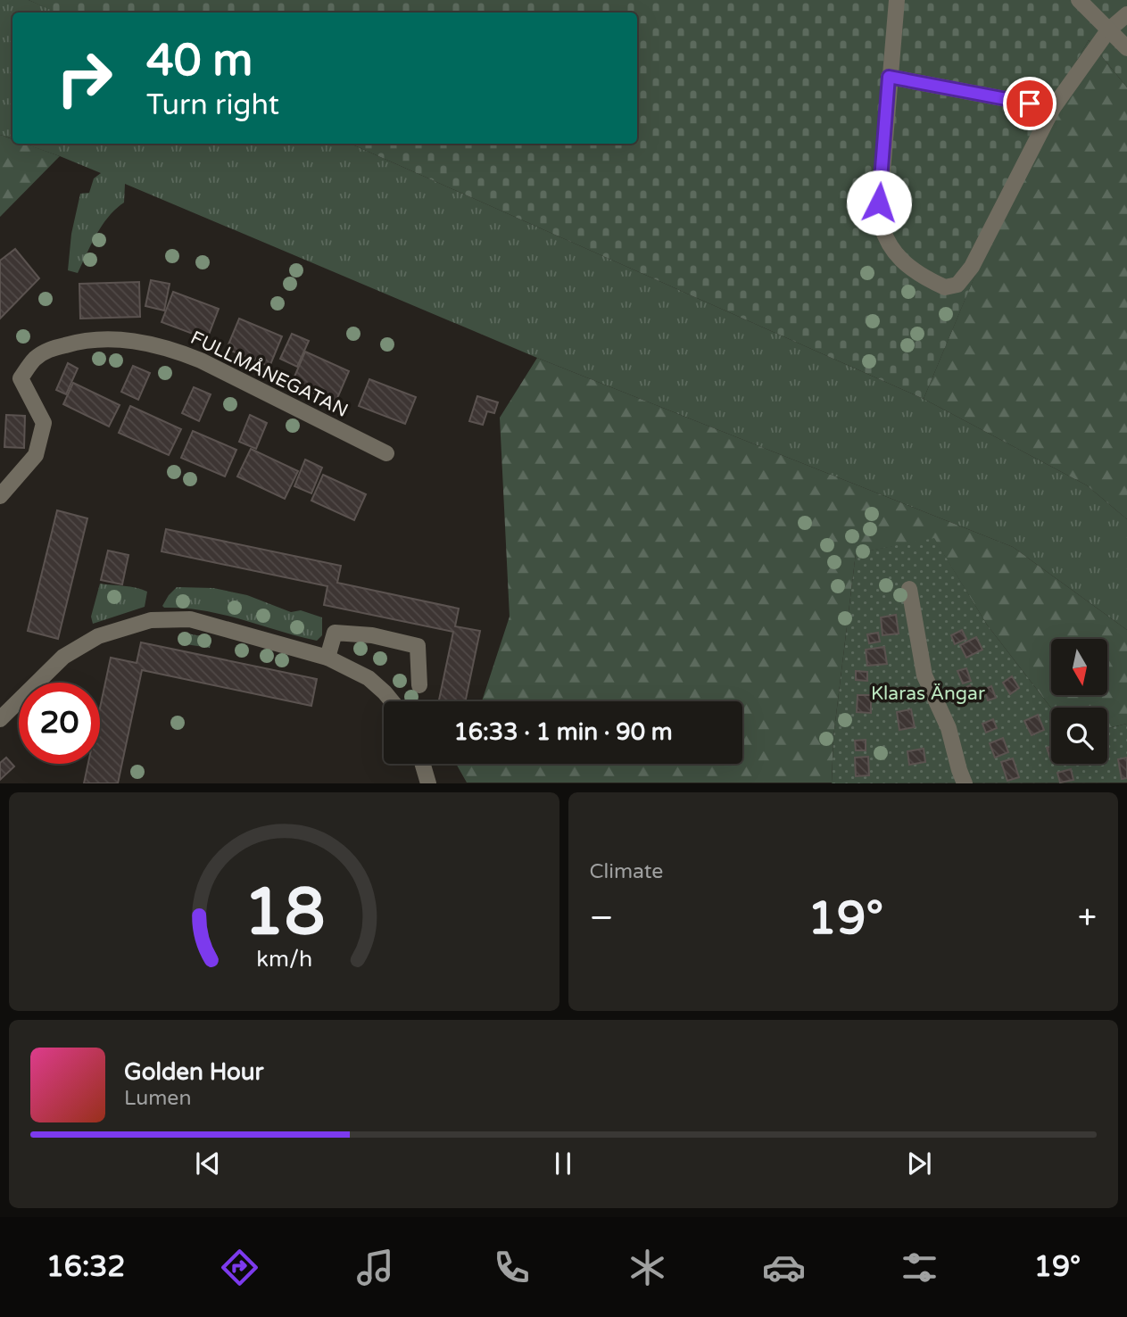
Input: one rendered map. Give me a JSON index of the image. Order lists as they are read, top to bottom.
{
  "streets": {
    "street": ["FULLMÅNEGATAN"]
  },
  "parks": ["Klaras Ängar"],
  "north": "bottom",
  "page": {
    "turn": ["40 m", "Turn right"],
    "limit": "20",
    "trip": "16:33 · 1 min · 90 m",
    "tile": "Climate",
    "heat": ["−", "19°", "+"],
    "song": ["Golden Hour", "Lumen"],
    "tabs": ["16:32", "19°"],
    "gauge": ["18", "km/h"]
  }
}
